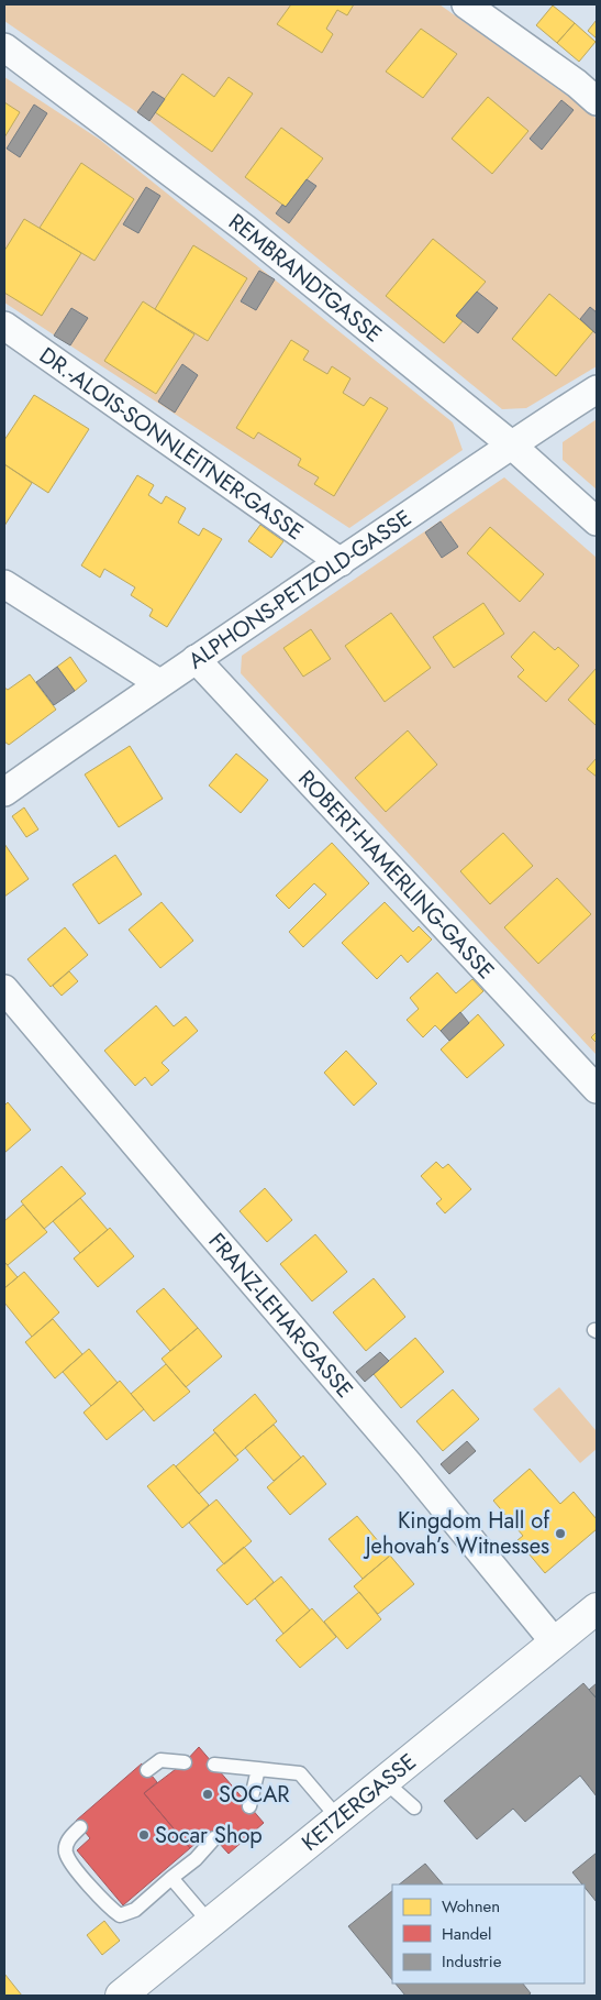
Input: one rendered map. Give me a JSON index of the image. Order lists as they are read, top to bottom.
{
  "streets": {
    "main road": ["KETZERGASSE"],
    "street": [
      "REMBRANDTGASSE",
      "DR.-ALOIS-SONNLEITNER-GASSE",
      "ALPHONS-PETZOLD-GASSE",
      "ROBERT-HAMERLING-GASSE",
      "FRANZ-LEHAR-GASSE"
    ]
  },
  "crossings": [
    ["REMBRANDTGASSE", "ALPHONS-PETZOLD-GASSE"],
    ["DR.-ALOIS-SONNLEITNER-GASSE", "ALPHONS-PETZOLD-GASSE"],
    ["ALPHONS-PETZOLD-GASSE", "ROBERT-HAMERLING-GASSE"],
    ["FRANZ-LEHAR-GASSE", "KETZERGASSE"]
  ],
  "places": ["Kingdom Hall of Jehovah’s Witnesses", "SOCAR", "Socar Shop"],
  "legend": ["Wohnen", "Handel", "Industrie"]
}
